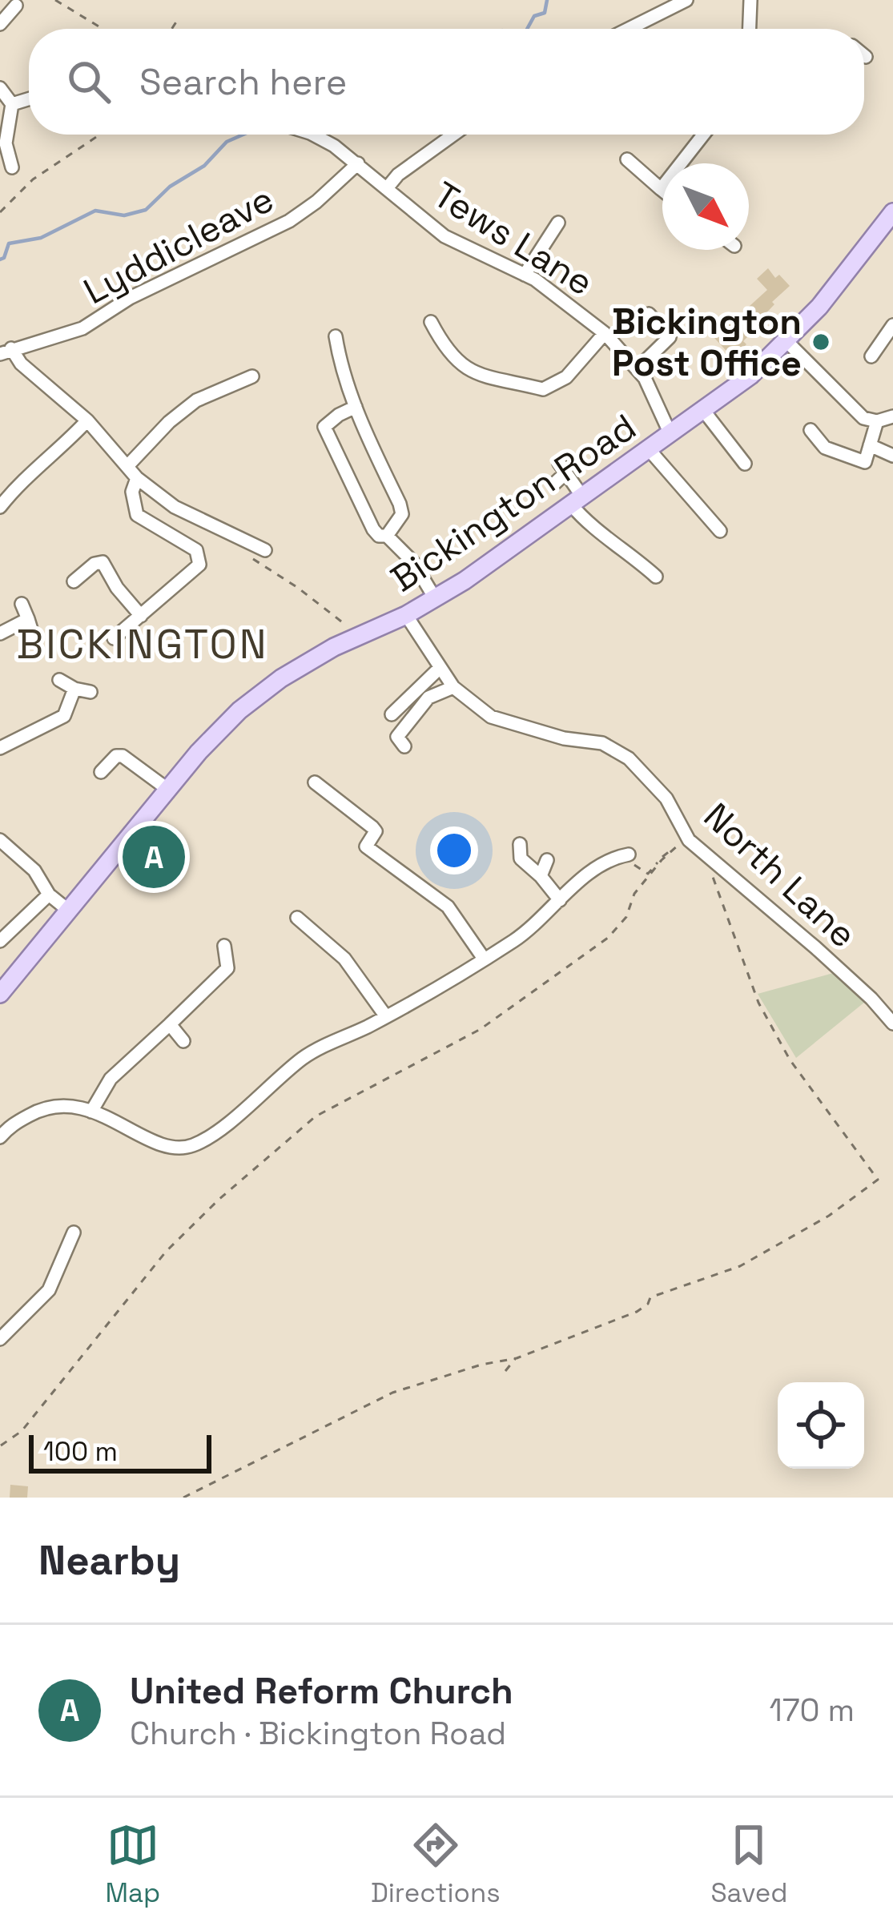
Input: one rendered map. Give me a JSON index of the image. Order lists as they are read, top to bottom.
{
  "streets": {
    "main road": ["Bickington Road"],
    "street": ["Tews Lane", "Lyddicleave", "North Lane"]
  },
  "crossings": [
    ["Tews Lane", "Lyddicleave"],
    ["Tews Lane", "Bickington Road"],
    ["Bickington Road", "North Lane"]
  ],
  "districts": ["BICKINGTON"],
  "places": ["Bickington Post Office"],
  "scale_bar": "100 m",
  "north": "bottom right",
  "page": {
    "search": "Search here",
    "pins": "A",
    "scale": "100 m",
    "heading": "Nearby",
    "list": [
      {
        "mark": "A",
        "name": "United Reform Church",
        "note": "Church · Bickington Road",
        "value": "170 m"
      }
    ],
    "nav": ["Map", "Directions", "Saved"]
  }
}
